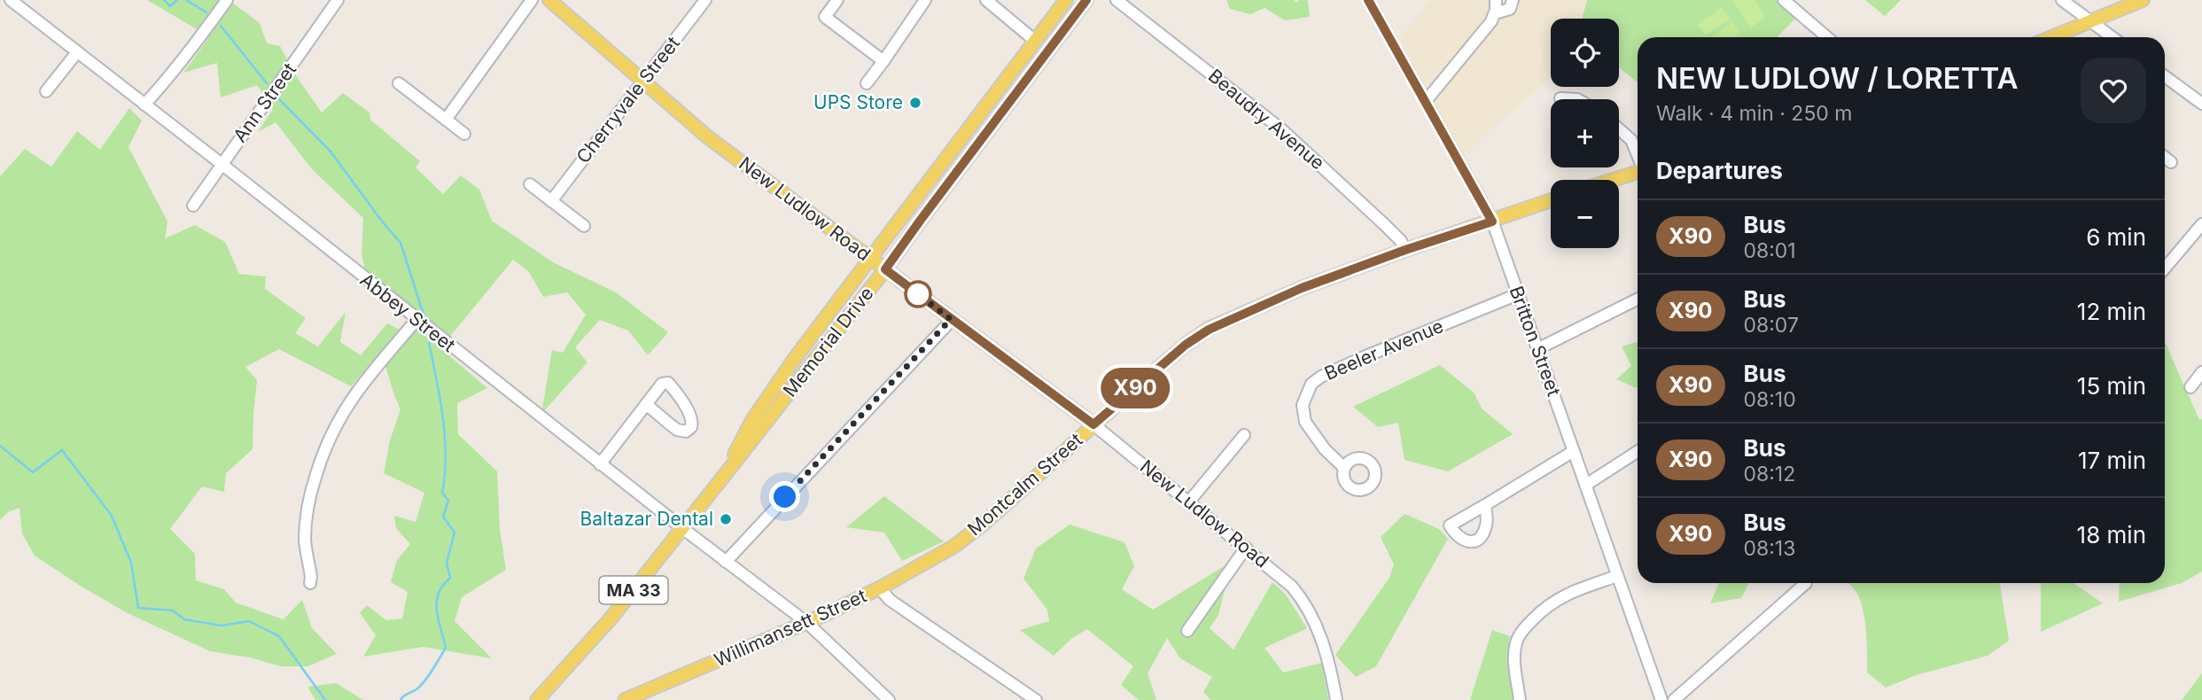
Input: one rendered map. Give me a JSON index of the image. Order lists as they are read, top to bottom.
{
  "streets": {
    "main road": [
      "New Ludlow Road",
      "Memorial Drive",
      "Montcalm Street",
      "MA 33",
      "Willimansett Street"
    ],
    "street": [
      "Cherryvale Street",
      "Ann Street",
      "Beaudry Avenue",
      "Abbey Street",
      "Britton Street",
      "Beeler Avenue"
    ]
  },
  "crossings": [
    ["Cherryvale Street", "New Ludlow Road"],
    ["Ann Street", "Abbey Street"],
    ["Beaudry Avenue", "Montcalm Street"],
    ["New Ludlow Road", "Memorial Drive"],
    ["New Ludlow Road", "Montcalm Street"],
    ["Abbey Street", "Memorial Drive"],
    ["Abbey Street", "Willimansett Street"],
    ["Britton Street", "Beeler Avenue"],
    ["Britton Street", "Montcalm Street"],
    ["Montcalm Street", "Willimansett Street"]
  ],
  "places": ["UPS Store", "Baltazar Dental"],
  "lines": ["bus line X90"],
  "page": {
    "on_map": "X90",
    "map_buttons": ["+", "−"],
    "heading": [
      ["NEW LUDLOW / LORETTA", "Walk · 4 min · 250 m"],
      "Departures"
    ],
    "list": [
      {
        "mark": "X90",
        "name": "Bus",
        "note": "08:01",
        "value": "6 min"
      },
      {
        "mark": "X90",
        "name": "Bus",
        "note": "08:07",
        "value": "12 min"
      },
      {
        "mark": "X90",
        "name": "Bus",
        "note": "08:10",
        "value": "15 min"
      },
      {
        "mark": "X90",
        "name": "Bus",
        "note": "08:12",
        "value": "17 min"
      },
      {
        "mark": "X90",
        "name": "Bus",
        "note": "08:13",
        "value": "18 min"
      }
    ]
  }
}
